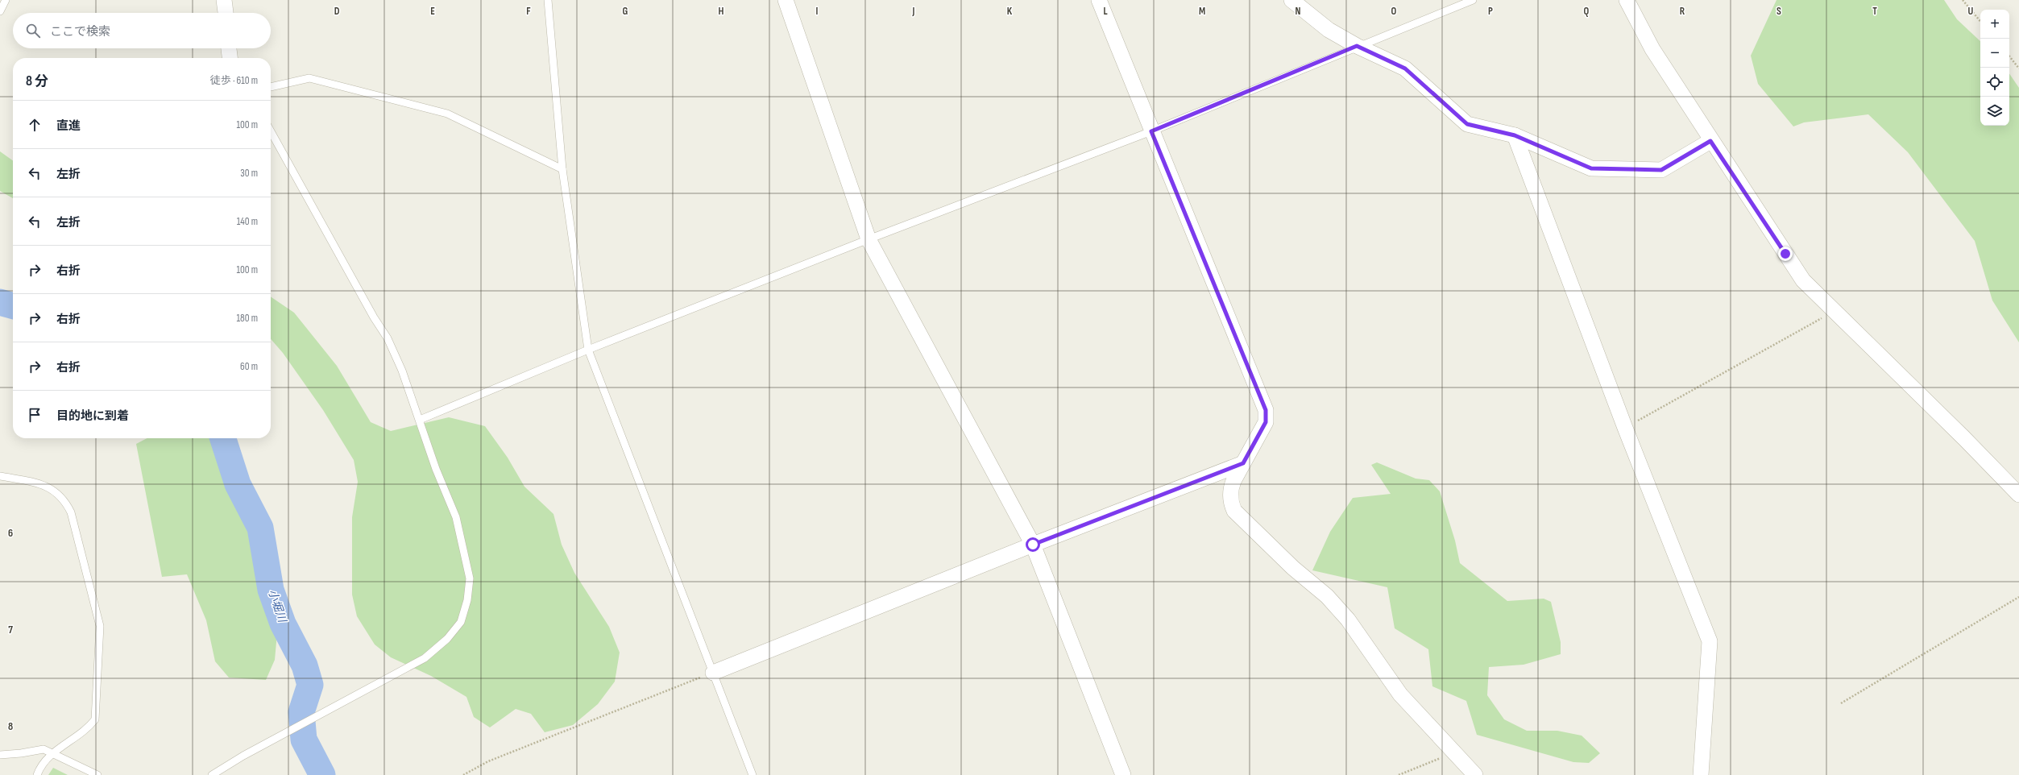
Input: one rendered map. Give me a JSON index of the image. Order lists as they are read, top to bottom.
{
  "water": ["小堀川"],
  "page": {
    "map_buttons": ["+", "−"],
    "search": "ここで検索",
    "heading": ["8 分", "徒歩 · 610 m"],
    "list": [
      ["直進", "100 m"],
      ["左折", "30 m"],
      ["左折", "140 m"],
      ["右折", "100 m"],
      ["右折", "180 m"],
      ["右折", "60 m"],
      "目的地に到着"
    ]
  },
  "grid": {
    "columns": [
      "D",
      "E",
      "F",
      "G",
      "H",
      "I",
      "J",
      "K",
      "L",
      "M",
      "N",
      "O",
      "P",
      "Q",
      "R",
      "S",
      "T",
      "U"
    ],
    "rows": ["6", "7", "8"]
  }
}
